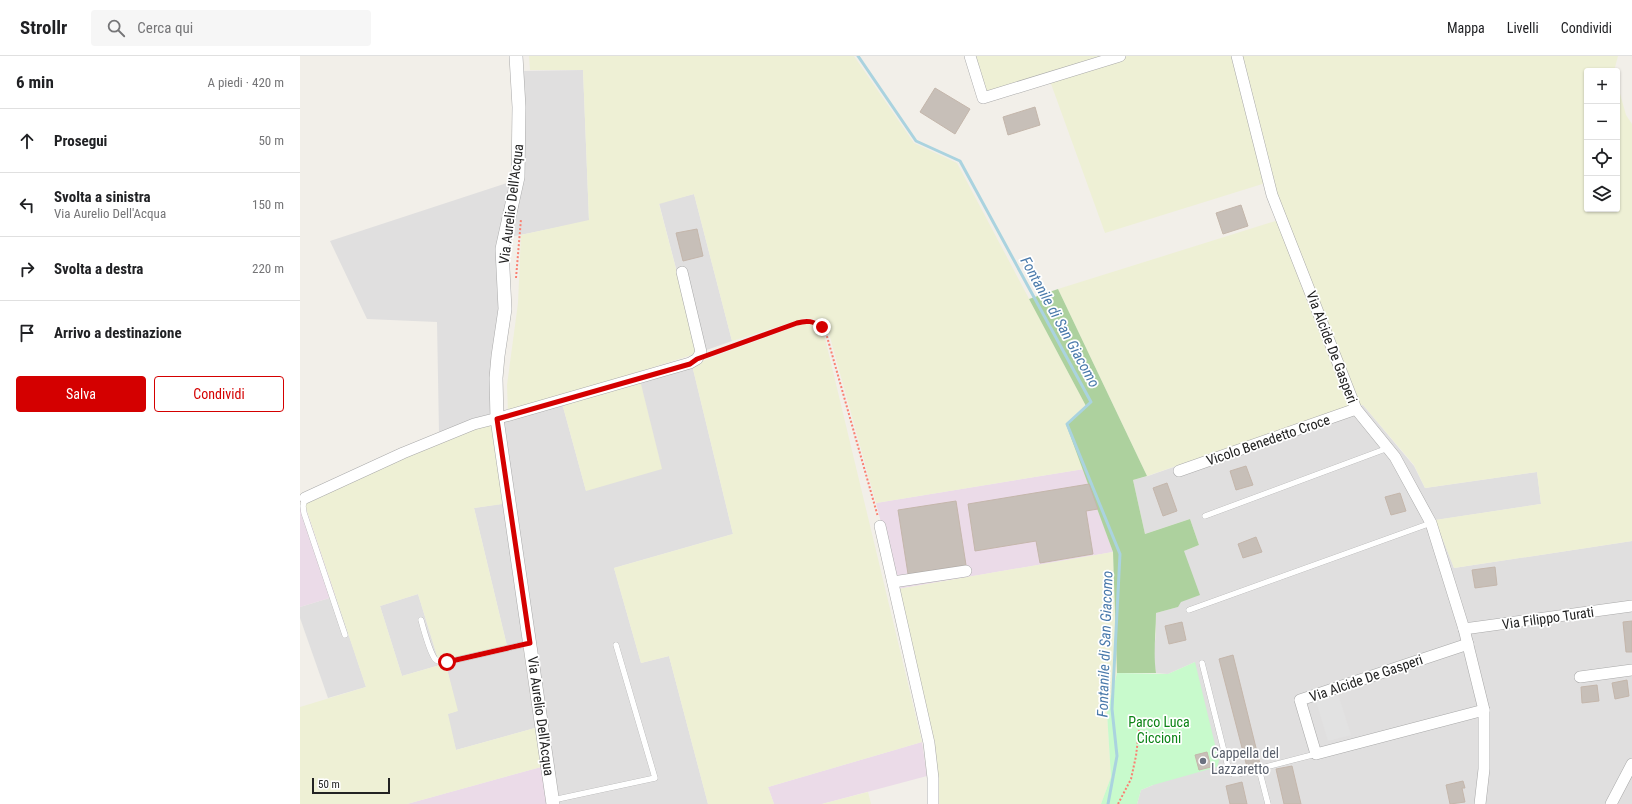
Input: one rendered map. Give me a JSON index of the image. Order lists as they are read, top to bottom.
{
  "streets": {
    "street": [
      "Via Aurelio Dell'Acqua",
      "Via Alcide De Gasperi",
      "Vicolo Benedetto Croce",
      "Via Filippo Turati"
    ]
  },
  "crossings": [
    ["Via Alcide De Gasperi", "Vicolo Benedetto Croce"],
    ["Via Alcide De Gasperi", "Via Filippo Turati"]
  ],
  "water": ["Fontanile di San Giacomo"],
  "parks": ["Parco Luca Ciccioni"],
  "places": ["Cappella del Lazzaretto"],
  "scale_bar": "50 m",
  "page": {
    "header": "Strollr",
    "search": "Cerca qui",
    "nav": ["Mappa", "Livelli", "Condividi"],
    "heading": ["6 min", "A piedi · 420 m"],
    "map_buttons": ["+", "−"],
    "list": [
      ["Prosegui", "50 m"],
      ["Svolta a sinistra", "Via Aurelio Dell'Acqua", "150 m"],
      ["Svolta a destra", "220 m"],
      "Arrivo a destinazione"
    ],
    "buttons": ["Salva", "Condividi"],
    "scale": "50 m"
  }
}
